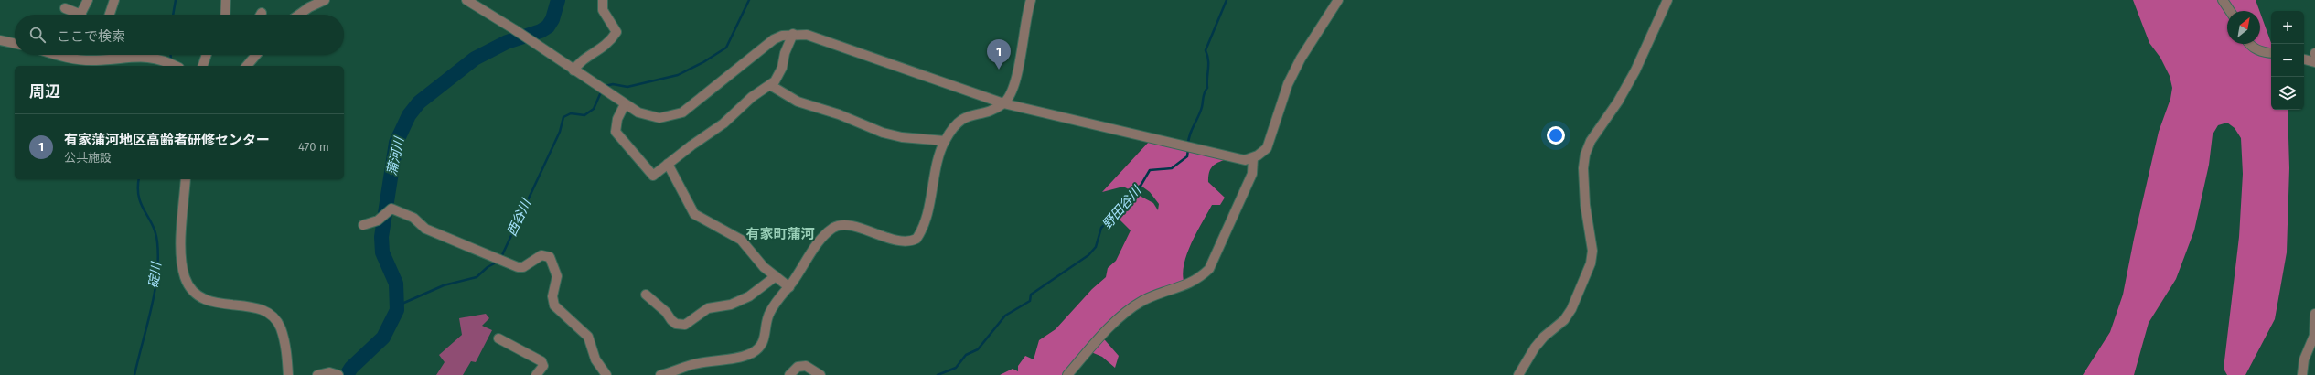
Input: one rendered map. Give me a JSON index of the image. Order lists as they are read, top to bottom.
{
  "districts": ["有家町蒲河"],
  "water": [
    "蒲河川",
    "野田谷川",
    "西谷川",
    "碇川"
  ],
  "north": "top right",
  "page": {
    "map_buttons": ["+", "−"],
    "search": "ここで検索",
    "pins": "1",
    "heading": "周辺",
    "list": [
      {
        "mark": "1",
        "name": "有家蒲河地区高齢者研修センター",
        "note": "公共施設",
        "value": "470 m"
      }
    ]
  }
}
